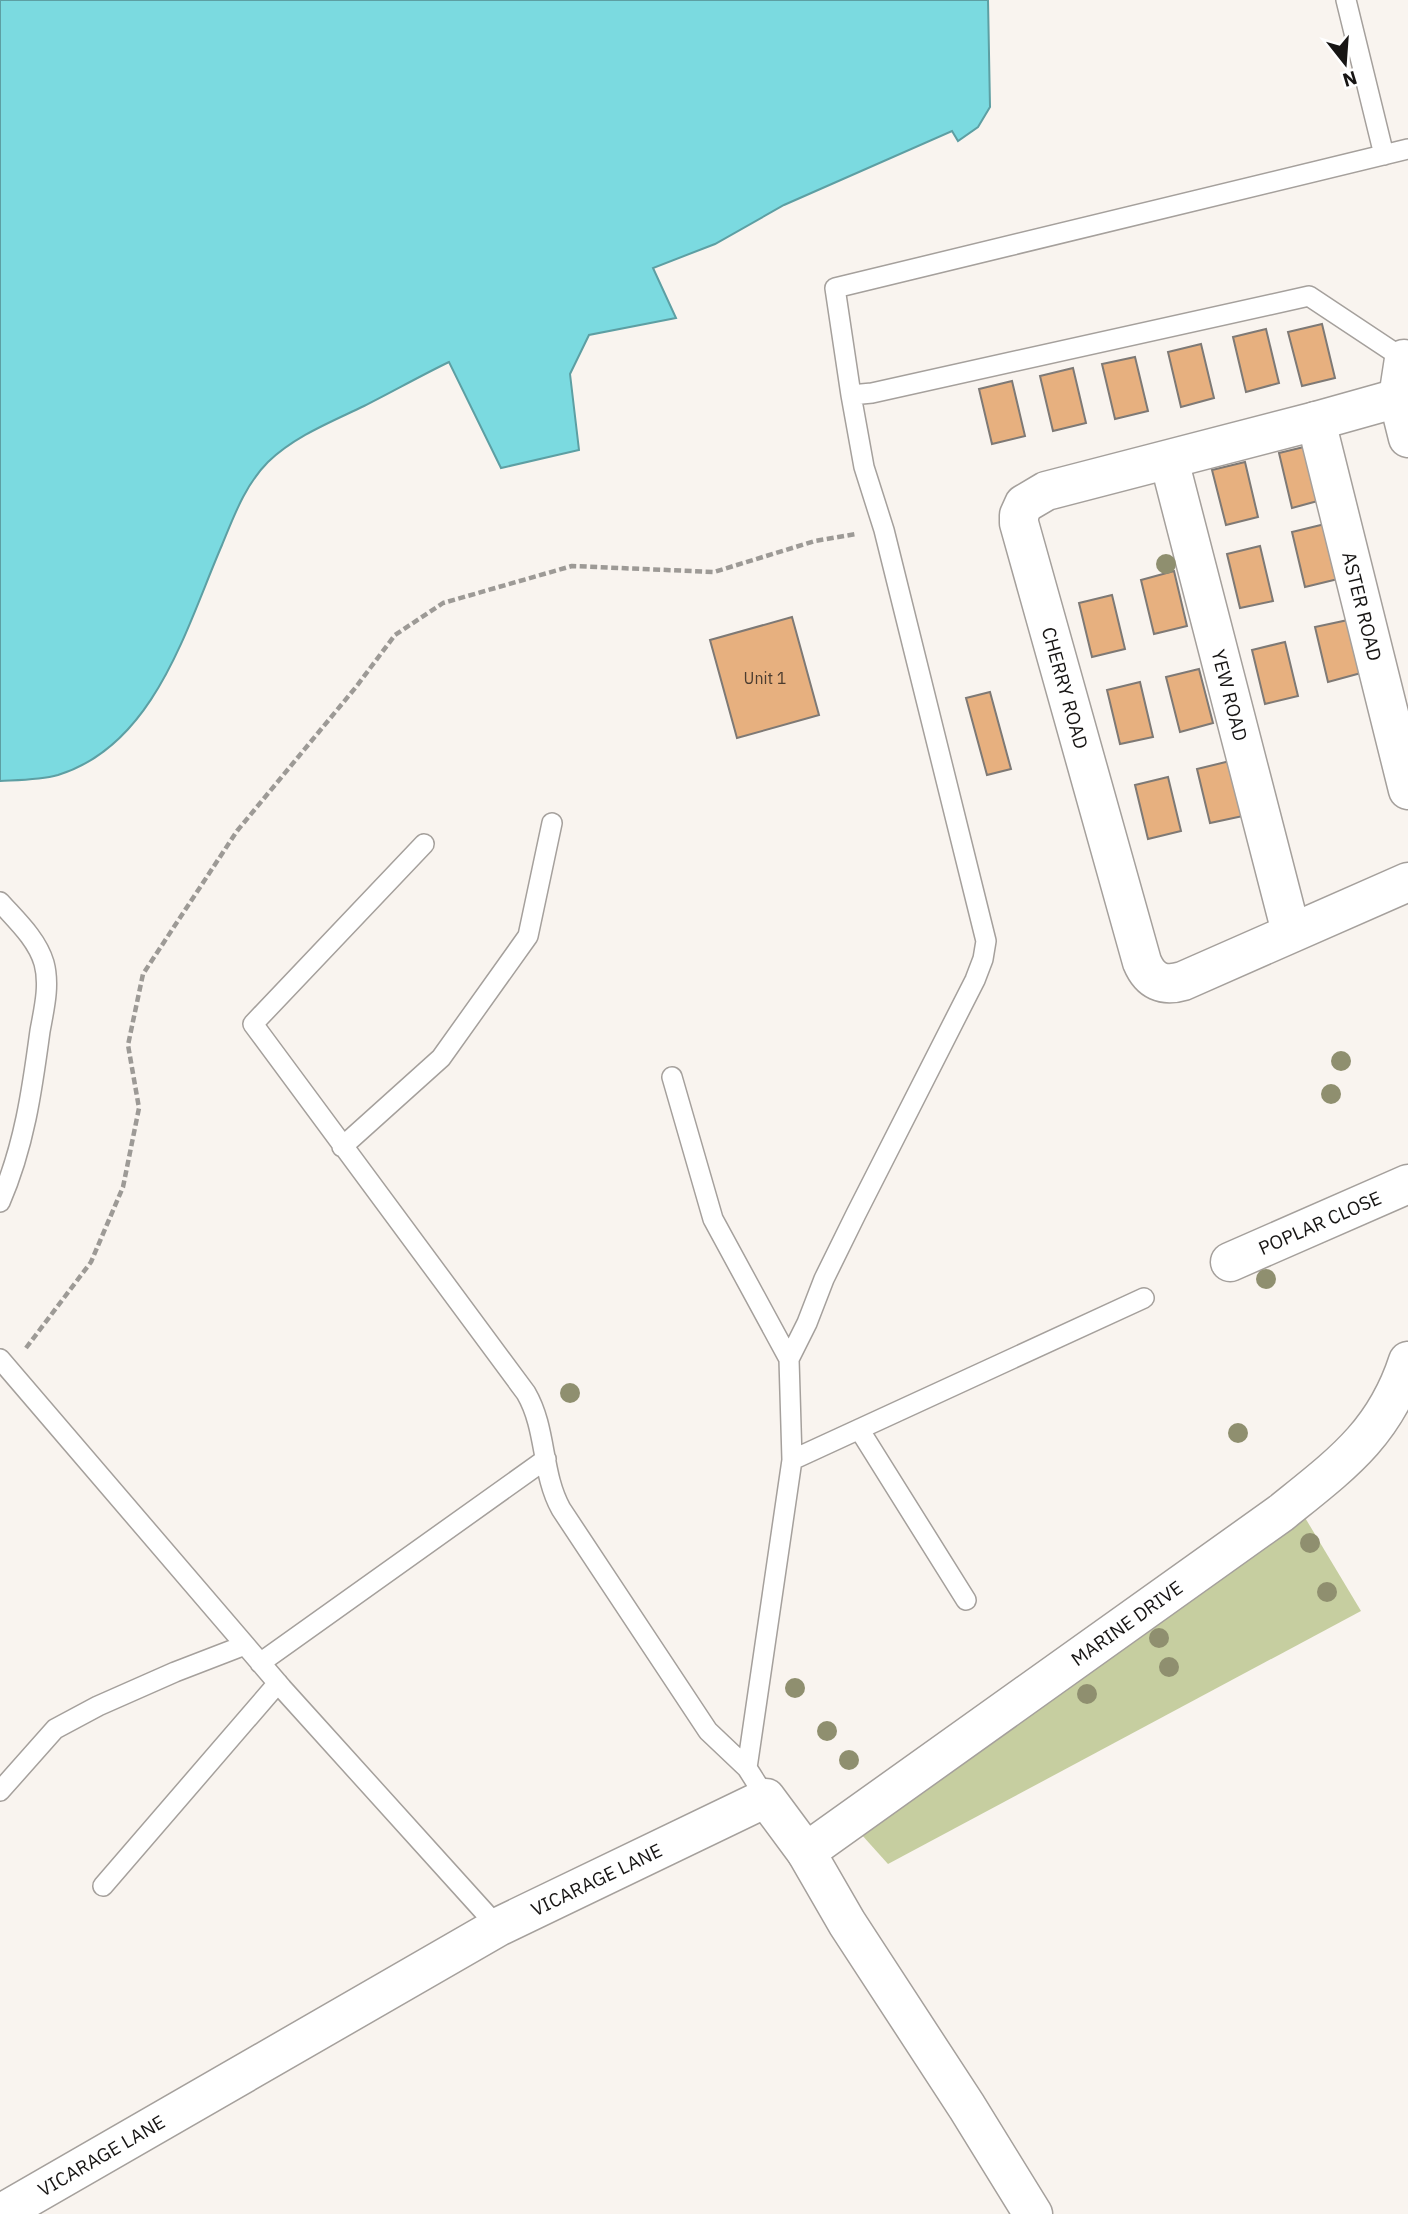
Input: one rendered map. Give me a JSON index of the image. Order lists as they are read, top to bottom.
{
  "streets": {
    "street": [
      "ASTER ROAD",
      "CHERRY ROAD",
      "YEW ROAD",
      "POPLAR CLOSE",
      "MARINE DRIVE",
      "VICARAGE LANE"
    ]
  },
  "crossings": [
    ["ASTER ROAD", "CHERRY ROAD"],
    ["CHERRY ROAD", "YEW ROAD"]
  ],
  "house_numbers": ["Unit 1"],
  "north": "bottom"
}
